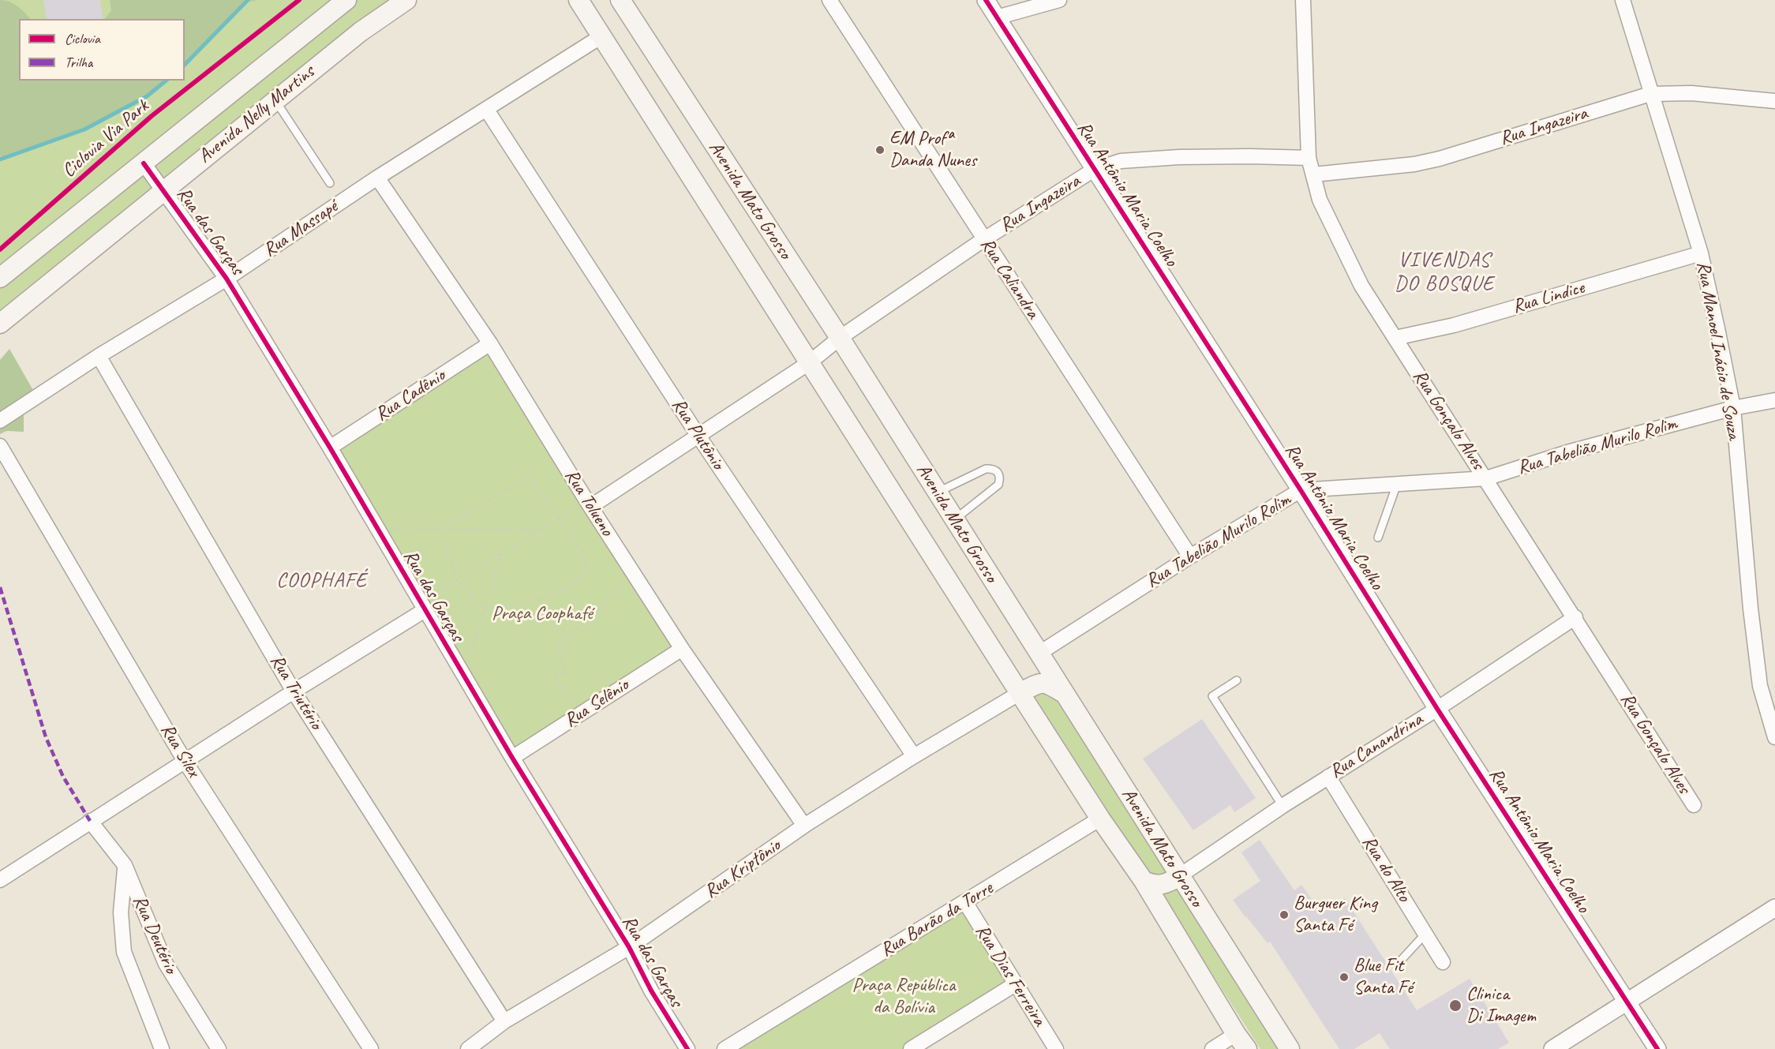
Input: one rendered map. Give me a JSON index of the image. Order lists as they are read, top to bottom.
{
  "streets": {
    "main road": ["Avenida Nelly Martins", "Avenida Mato Grosso"],
    "street": [
      "Rua Ingazeira",
      "Rua Antônio Maria Coelho",
      "Rua Massapé",
      "Rua das Garças",
      "Rua Caliandra",
      "Rua Lindice",
      "Rua Manoel Inácio de Souza",
      "Rua Cadênio",
      "Rua Gonçalo Alves",
      "Rua Plutônio",
      "Rua Tabelião Murilo Rolim",
      "Rua Tolueno",
      "Rua Triutério",
      "Rua Selênio",
      "Rua Canandrina",
      "Rua Silex",
      "Rua Kriptônio",
      "Rua do Alto",
      "Rua Barão da Torre",
      "Rua Deutério",
      "Rua Dias Ferreira"
    ],
    "cycle path": ["Ciclovia Via Park"]
  },
  "crossings": [
    ["Avenida Nelly Martins", "Rua das Garças"],
    ["Rua Ingazeira", "Rua Antônio Maria Coelho"],
    ["Rua Ingazeira", "Avenida Mato Grosso"],
    ["Rua Ingazeira", "Rua Caliandra"],
    ["Rua Ingazeira", "Rua Manoel Inácio de Souza"],
    ["Rua Ingazeira", "Rua Gonçalo Alves"],
    ["Rua Ingazeira", "Rua Plutônio"],
    ["Rua Ingazeira", "Rua Tolueno"],
    ["Rua Antônio Maria Coelho", "Rua Tabelião Murilo Rolim"],
    ["Rua Antônio Maria Coelho", "Rua Canandrina"],
    ["Avenida Mato Grosso", "Rua Massapé"],
    ["Avenida Mato Grosso", "Rua Tabelião Murilo Rolim"],
    ["Avenida Mato Grosso", "Rua Canandrina"],
    ["Avenida Mato Grosso", "Rua Kriptônio"],
    ["Avenida Mato Grosso", "Rua Barão da Torre"],
    ["Rua Massapé", "Rua das Garças"],
    ["Rua Massapé", "Rua Plutônio"],
    ["Rua Massapé", "Rua Tolueno"],
    ["Rua Massapé", "Rua Triutério"],
    ["Rua das Garças", "Rua Cadênio"],
    ["Rua das Garças", "Rua Selênio"],
    ["Rua das Garças", "Rua Kriptônio"],
    ["Rua Caliandra", "Rua Tabelião Murilo Rolim"],
    ["Rua Lindice", "Rua Manoel Inácio de Souza"],
    ["Rua Lindice", "Rua Gonçalo Alves"],
    ["Rua Manoel Inácio de Souza", "Rua Tabelião Murilo Rolim"],
    ["Rua Cadênio", "Rua Tolueno"],
    ["Rua Gonçalo Alves", "Rua Tabelião Murilo Rolim"],
    ["Rua Gonçalo Alves", "Rua Canandrina"],
    ["Rua Plutônio", "Rua Kriptônio"],
    ["Rua Tolueno", "Rua Selênio"],
    ["Rua Tolueno", "Rua Kriptônio"],
    ["Rua Triutério", "Rua Kriptônio"],
    ["Rua Canandrina", "Rua do Alto"],
    ["Rua Barão da Torre", "Rua Dias Ferreira"]
  ],
  "districts": ["VIVENDAS DO BOSQUE", "COOPHAFÉ"],
  "parks": ["Praça Coophafé", "Praça República da Bolívia"],
  "places": [
    "EM Profª Danda Nunes",
    "Burguer King Santa Fé",
    "Blue Fit Santa Fé",
    "Clinica Di Imagem"
  ],
  "legend": ["Ciclovia", "Trilha"]
}
